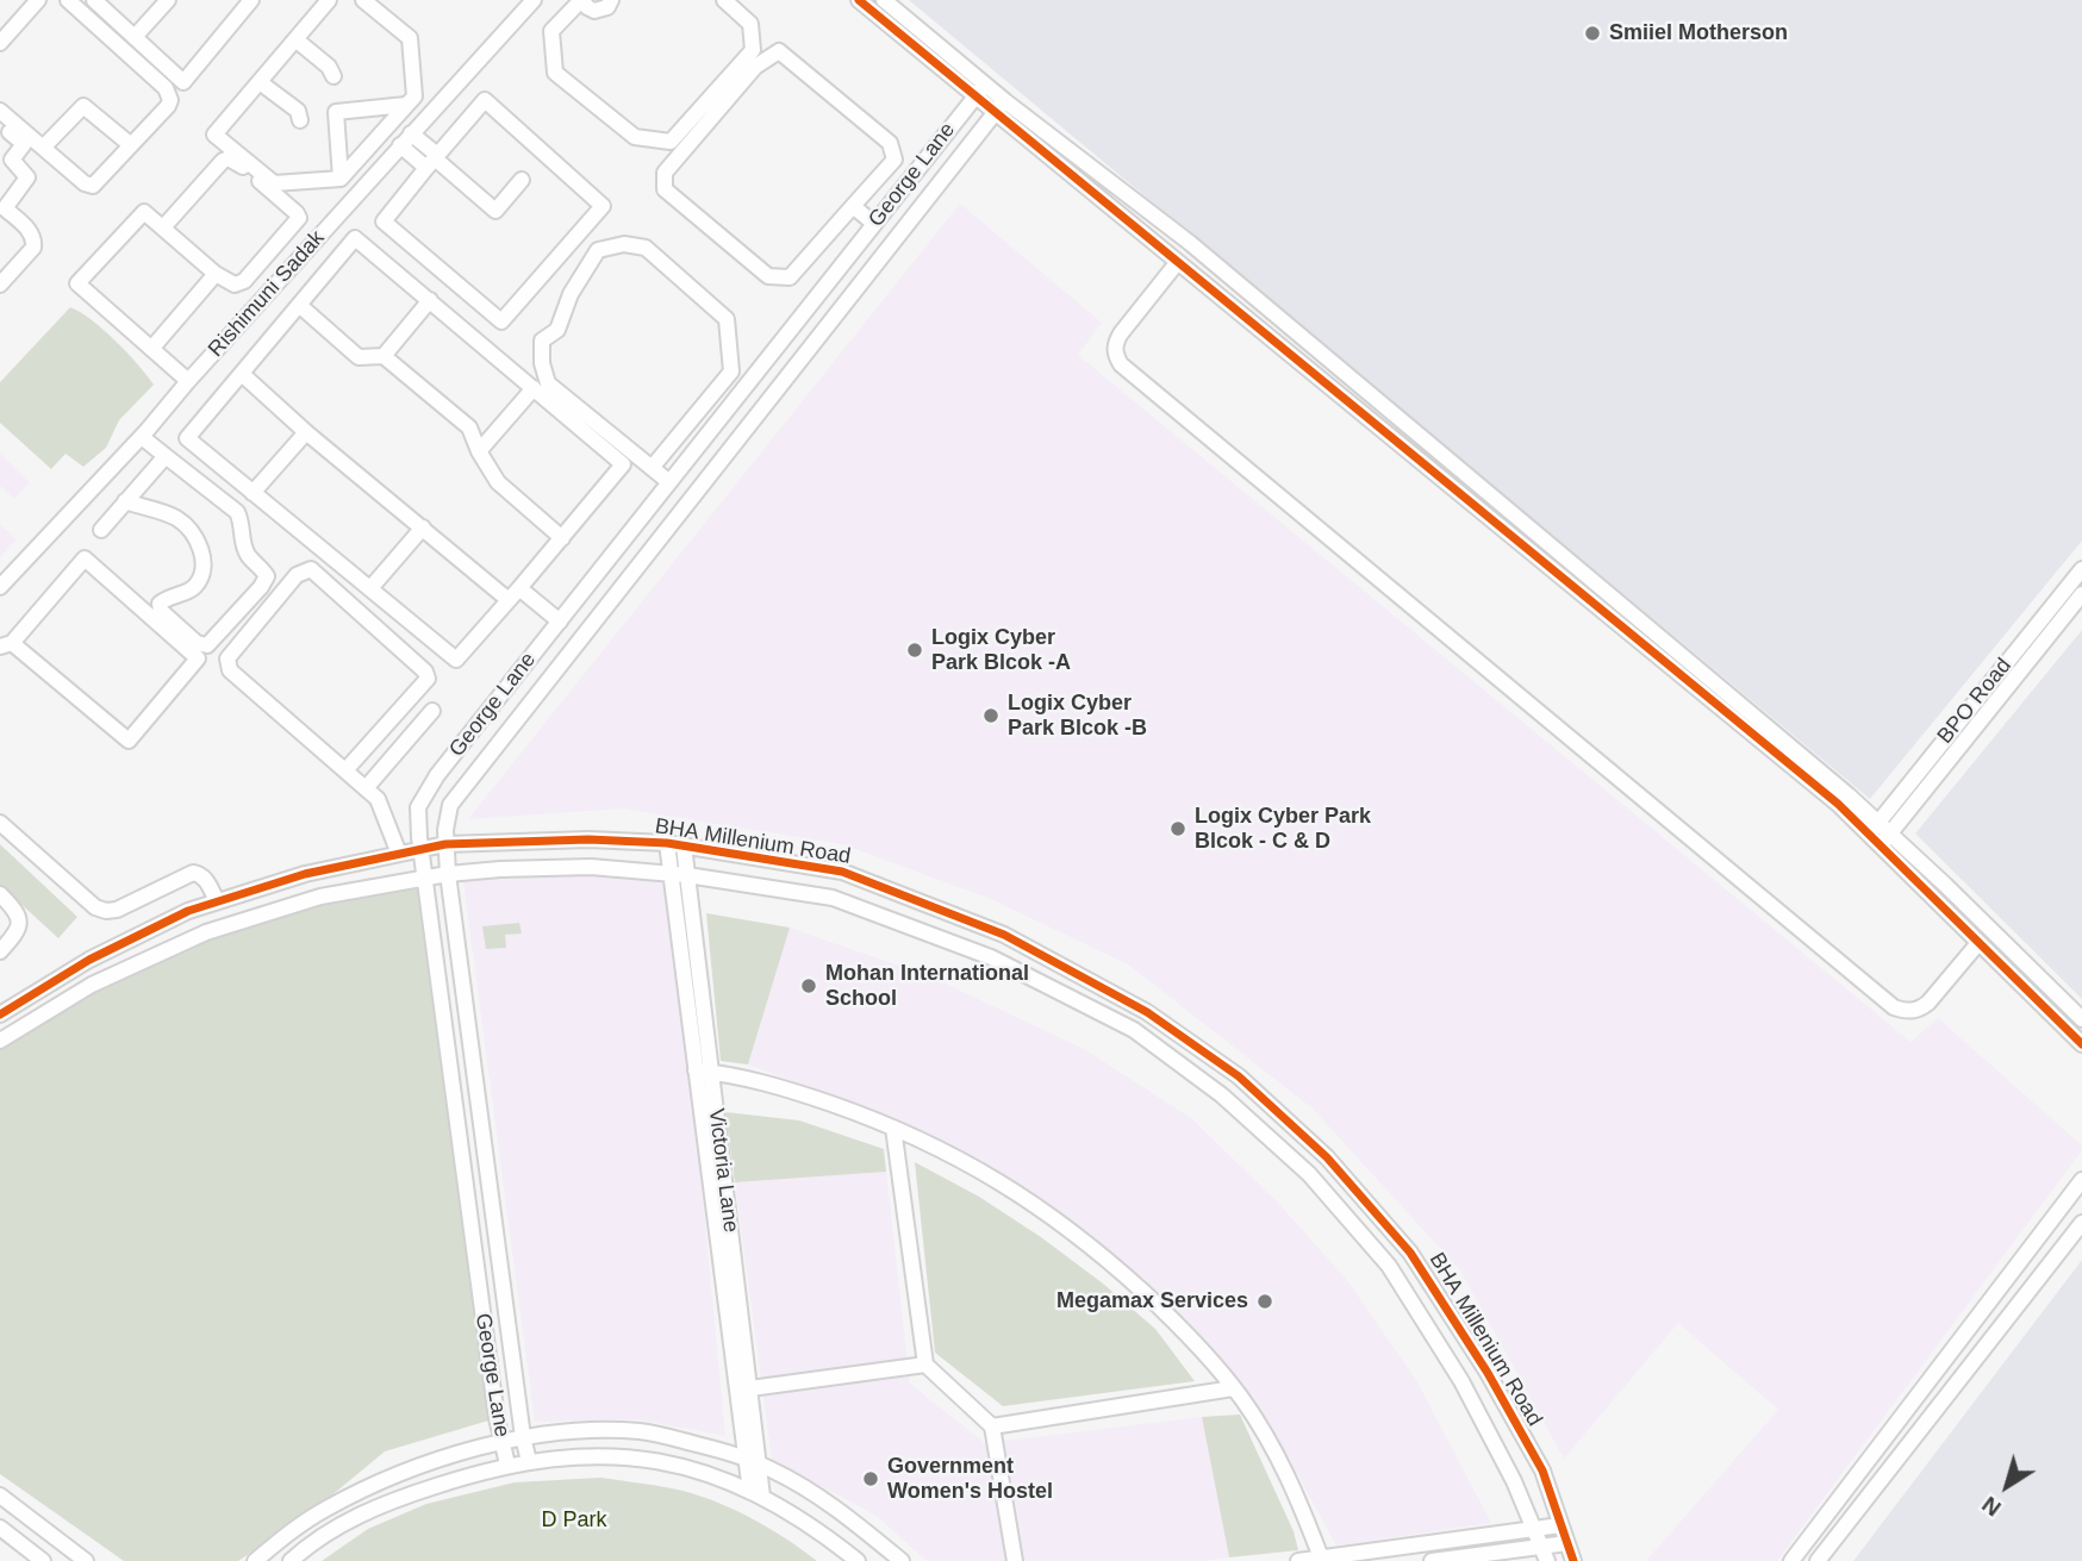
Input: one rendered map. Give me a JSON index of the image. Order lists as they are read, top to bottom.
{
  "streets": {
    "street": [
      "George Lane",
      "Rishimuni Sadak",
      "BPO Road",
      "BHA Millenium Road",
      "Victoria Lane"
    ]
  },
  "crossings": [
    ["George Lane", "BHA Millenium Road"],
    ["BHA Millenium Road", "Victoria Lane"]
  ],
  "parks": ["D Park"],
  "places": [
    "Smiiel Motherson",
    "Logix Cyber Park Blcok -A",
    "Logix Cyber Park Blcok -B",
    "Logix Cyber Park Blcok - C & D",
    "Mohan International School",
    "Megamax Services",
    "Government Women's Hostel"
  ],
  "north": "bottom left"
}
